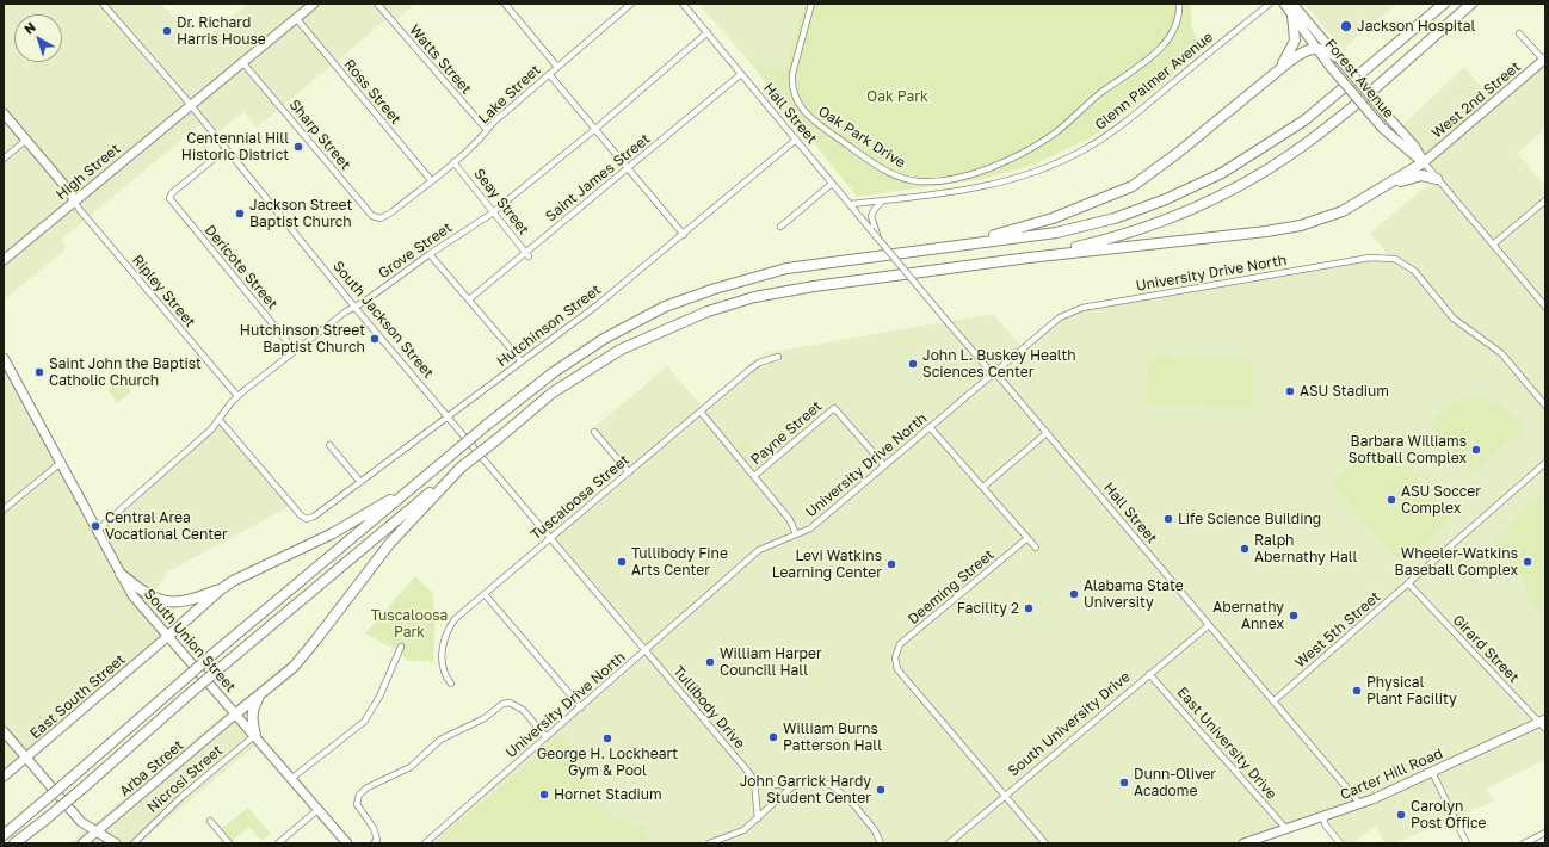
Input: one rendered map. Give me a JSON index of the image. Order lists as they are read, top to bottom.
{
  "streets": {
    "main road": [
      "Forest Avenue",
      "West 2nd Street",
      "High Street",
      "South Union Street",
      "East South Street",
      "Arba Street",
      "Carter Hill Road"
    ],
    "street": [
      "Watts Street",
      "Glenn Palmer Avenue",
      "Ross Street",
      "Lake Street",
      "Hall Street",
      "Sharp Street",
      "Oak Park Drive",
      "Saint James Street",
      "Seay Street",
      "Grove Street",
      "Dericote Street",
      "University Drive North",
      "Ripley Street",
      "South Jackson Street",
      "Hutchinson Street",
      "Payne Street",
      "Tuscaloosa Street",
      "Deeming Street",
      "West 5th Street",
      "Girard Street",
      "Tullibody Drive",
      "South University Drive",
      "East University Drive",
      "Nicrosi Street"
    ]
  },
  "crossings": [
    ["Watts Street", "Lake Street"],
    ["Forest Avenue", "West 2nd Street"],
    ["Glenn Palmer Avenue", "Hall Street"],
    ["Ross Street", "Lake Street"],
    ["Ross Street", "High Street"],
    ["Lake Street", "Sharp Street"],
    ["Lake Street", "Seay Street"],
    ["Hall Street", "Saint James Street"],
    ["Hall Street", "Grove Street"],
    ["Hall Street", "University Drive North"],
    ["Hall Street", "Hutchinson Street"],
    ["Hall Street", "West 5th Street"],
    ["Hall Street", "South University Drive"],
    ["Hall Street", "Carter Hill Road"],
    ["Sharp Street", "High Street"],
    ["High Street", "Ripley Street"],
    ["High Street", "South Jackson Street"],
    ["Saint James Street", "Seay Street"],
    ["Seay Street", "Grove Street"],
    ["Grove Street", "Dericote Street"],
    ["Grove Street", "Ripley Street"],
    ["Grove Street", "South Jackson Street"],
    ["Grove Street", "Hutchinson Street"],
    ["Grove Street", "South Union Street"],
    ["Dericote Street", "South Jackson Street"],
    ["University Drive North", "South Jackson Street"],
    ["University Drive North", "Payne Street"],
    ["University Drive North", "Tullibody Drive"],
    ["South Jackson Street", "Hutchinson Street"],
    ["South Jackson Street", "Tuscaloosa Street"],
    ["South Jackson Street", "Tullibody Drive"],
    ["Deeming Street", "South University Drive"],
    ["West 5th Street", "Girard Street"],
    ["South Union Street", "East South Street"],
    ["South Union Street", "Arba Street"],
    ["South Union Street", "Nicrosi Street"],
    ["Girard Street", "Carter Hill Road"],
    ["South University Drive", "East University Drive"],
    ["East University Drive", "Carter Hill Road"]
  ],
  "parks": ["Oak Park", "Tuscaloosa Park"],
  "places": [
    "Jackson Hospital",
    "Dr. Richard Harris House",
    "Centennial Hill Historic District",
    "Jackson Street Baptist Church",
    "Hutchinson Street Baptist Church",
    "John L. Buskey Health Sciences Center",
    "Saint John the Baptist Catholic Church",
    "ASU Stadium",
    "Barbara Williams Softball Complex",
    "ASU Soccer Complex",
    "Life Science Building",
    "Central Area Vocational Center",
    "Ralph Abernathy Hall",
    "Tullibody Fine Arts Center",
    "Wheeler-Watkins Baseball Complex",
    "Levi Watkins Learning Center",
    "Alabama State University",
    "Facility 2",
    "Abernathy Annex",
    "William Harper Councill Hall",
    "Physical Plant Facility",
    "William Burns Patterson Hall",
    "George H. Lockheart Gym & Pool",
    "Dunn-Oliver Acadome",
    "John Garrick Hardy Student Center",
    "Hornet Stadium",
    "Carolyn Post Office"
  ],
  "north": "top left"
}
